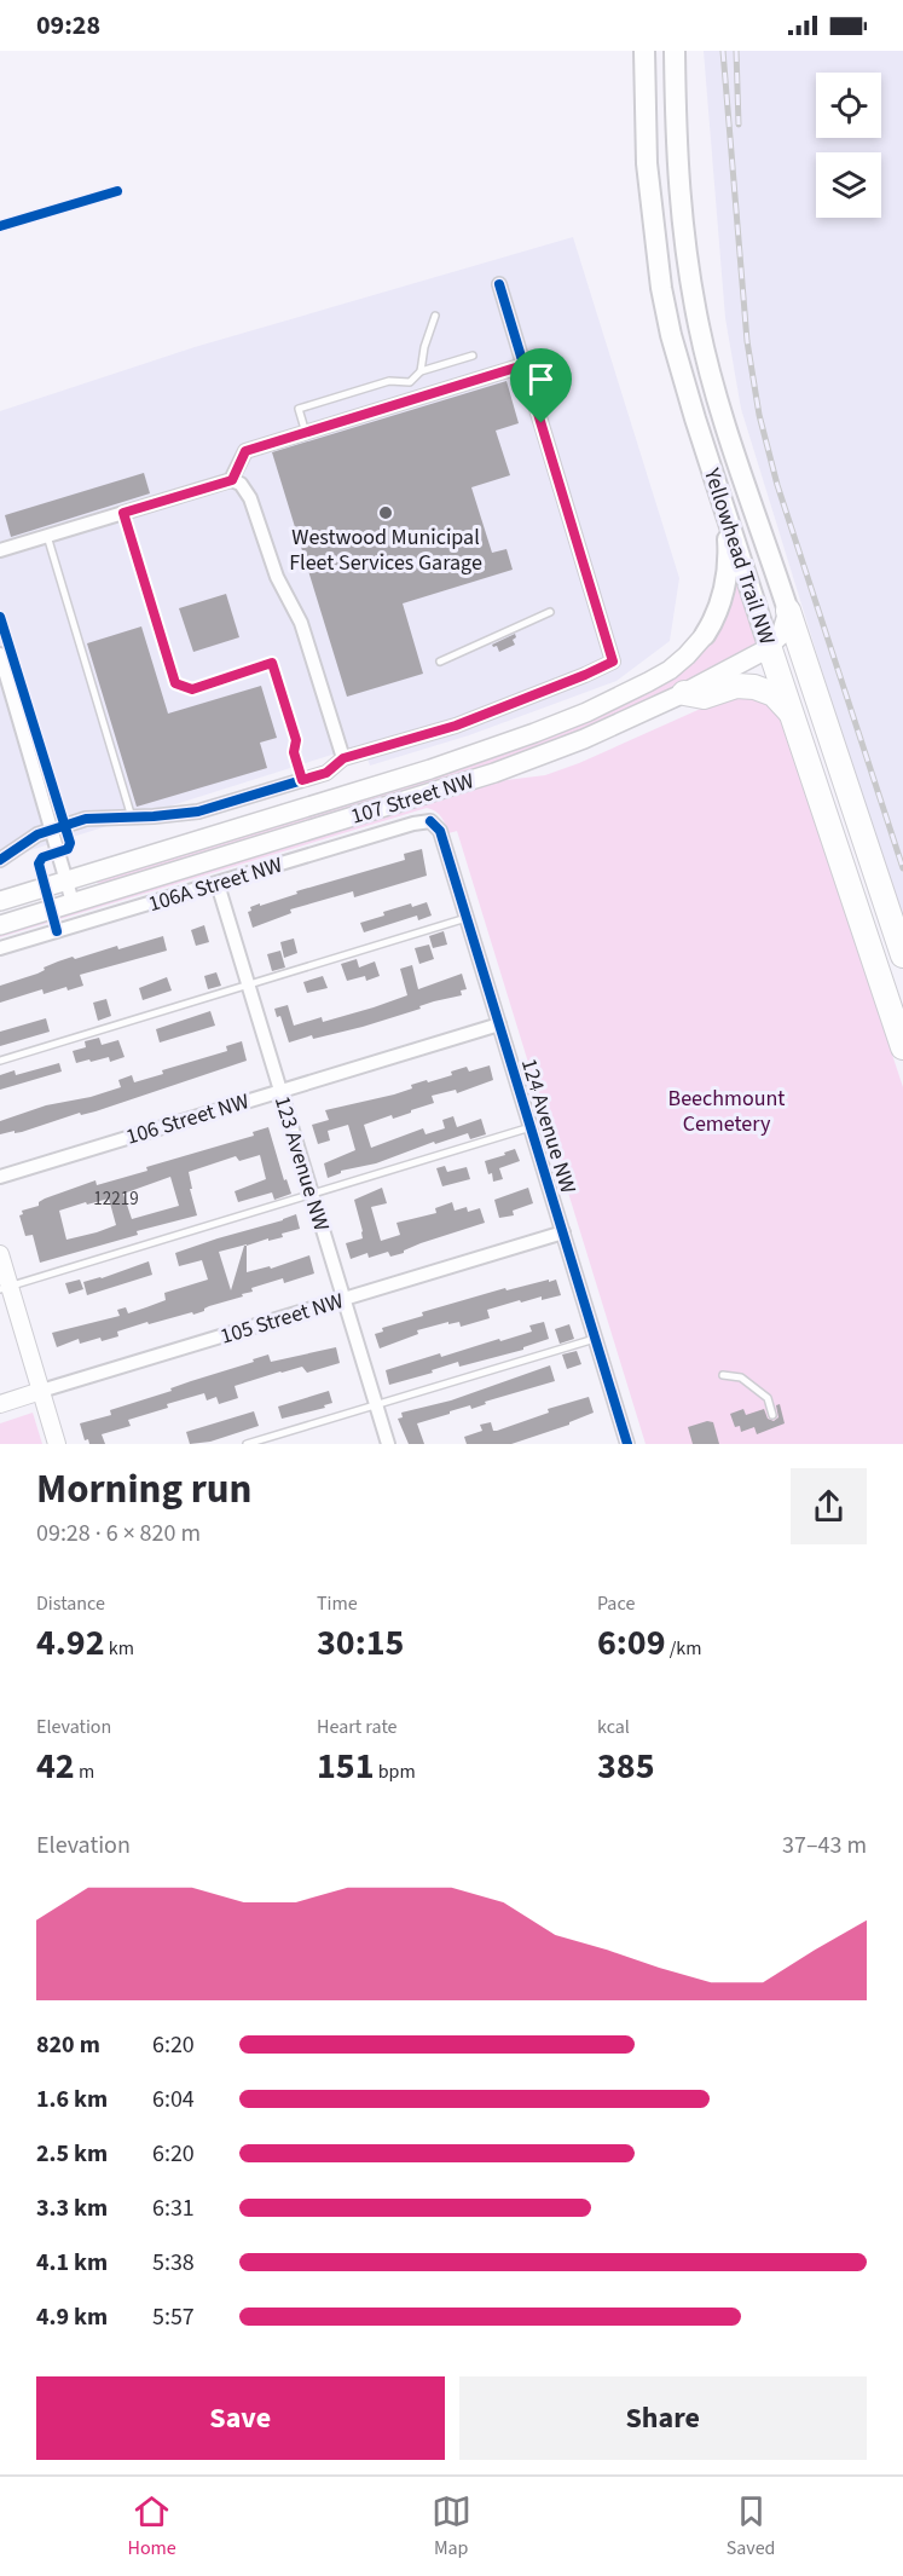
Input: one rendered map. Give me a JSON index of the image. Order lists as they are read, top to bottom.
{
  "streets": {
    "highway": ["Yellowhead Trail NW"],
    "main road": ["107 Street NW"],
    "street": [
      "106A Street NW",
      "106 Street NW",
      "124 Avenue NW",
      "123 Avenue NW",
      "105 Street NW"
    ]
  },
  "crossings": [
    ["Yellowhead Trail NW", "107 Street NW"],
    ["106A Street NW", "124 Avenue NW"],
    ["106A Street NW", "123 Avenue NW"],
    ["106 Street NW", "124 Avenue NW"],
    ["106 Street NW", "123 Avenue NW"],
    ["124 Avenue NW", "105 Street NW"],
    ["123 Avenue NW", "105 Street NW"]
  ],
  "parks": ["Beechmount Cemetery"],
  "places": ["Westwood Municipal Fleet Services Garage"],
  "house_numbers": ["12219"],
  "page": {
    "status": "09:28",
    "heading": ["Morning run", "09:28 · 6 × 820 m"],
    "stats": [
      ["Distance", "4.92 km"],
      ["Time", "30:15"],
      ["Pace", "6:09 /km"],
      ["Elevation", "42 m"],
      ["Heart rate", "151 bpm"],
      ["kcal", "385"]
    ],
    "chart": ["Elevation", "37–43 m"],
    "list": [
      {
        "name": "820 m",
        "note": "6:20"
      },
      {
        "name": "1.6 km",
        "note": "6:04"
      },
      {
        "name": "2.5 km",
        "note": "6:20"
      },
      {
        "name": "3.3 km",
        "note": "6:31"
      },
      {
        "name": "4.1 km",
        "note": "5:38"
      },
      {
        "name": "4.9 km",
        "note": "5:57"
      }
    ],
    "buttons": ["Save", "Share"],
    "tabs": ["Home", "Map", "Saved"]
  }
}
